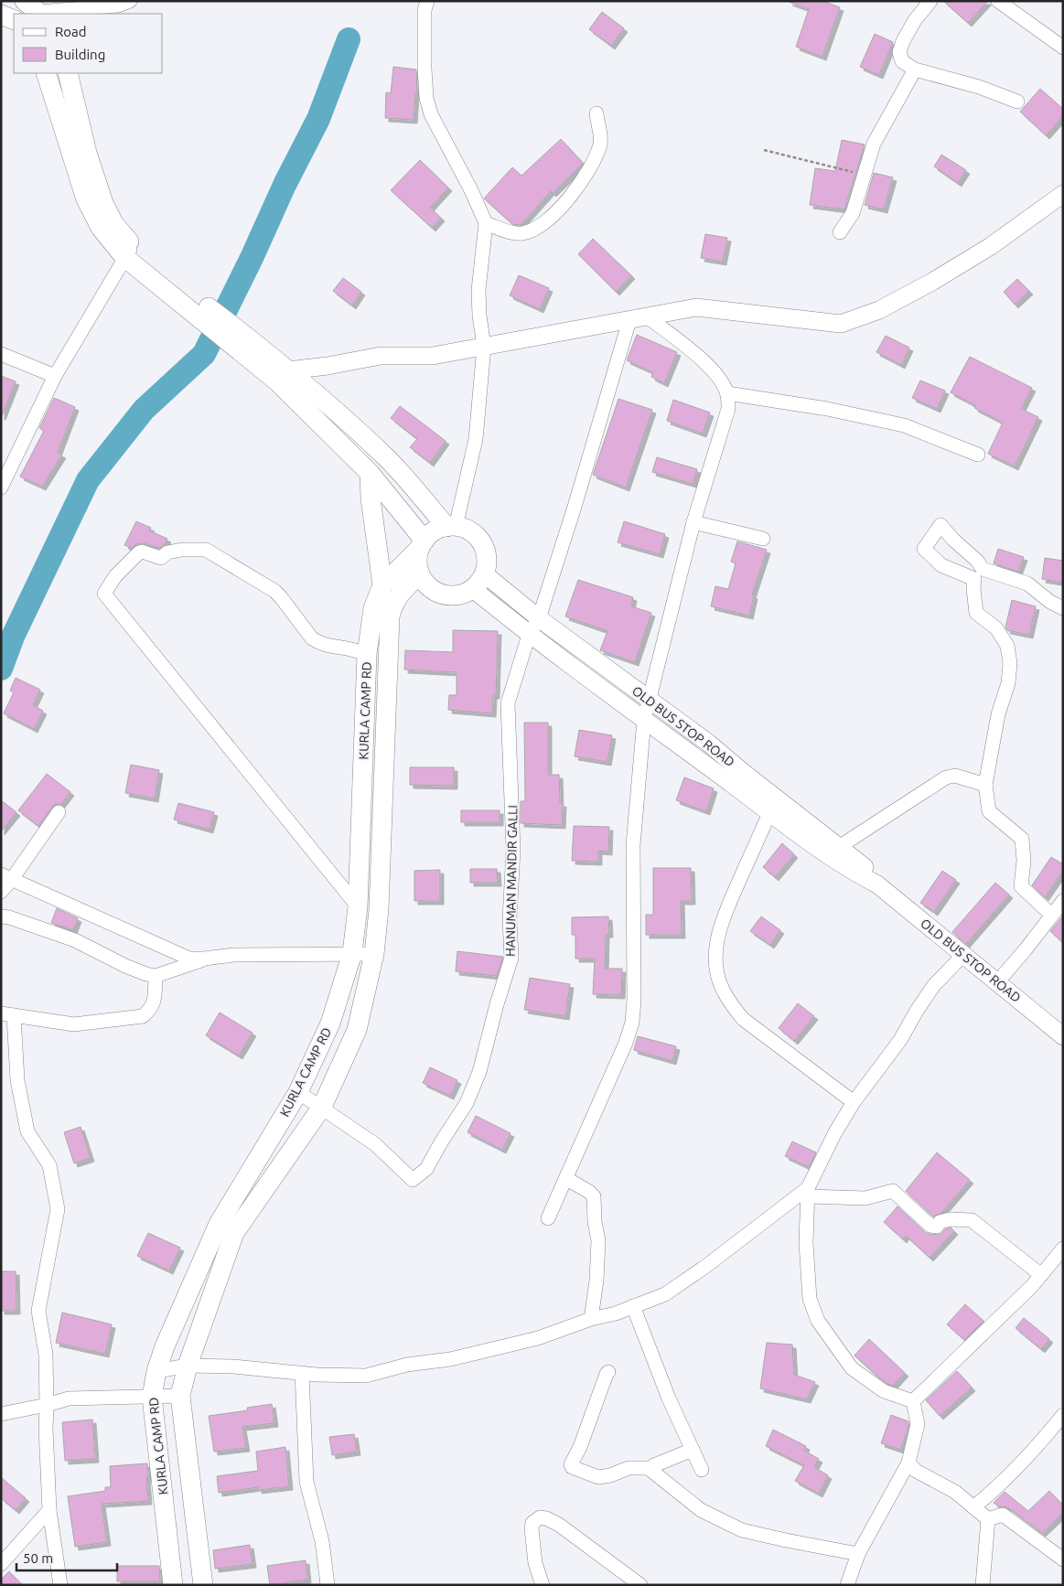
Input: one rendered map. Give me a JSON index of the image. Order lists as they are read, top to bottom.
{
  "streets": {
    "main road": ["KURLA CAMP RD"],
    "street": ["OLD BUS STOP ROAD", "HANUMAN MANDIR GALLI"]
  },
  "crossings": [
    ["KURLA CAMP RD", "OLD BUS STOP ROAD"],
    ["KURLA CAMP RD", "HANUMAN MANDIR GALLI"],
    ["OLD BUS STOP ROAD", "HANUMAN MANDIR GALLI"]
  ],
  "legend": ["Road", "Building"],
  "scale_bar": "50 m"
}
